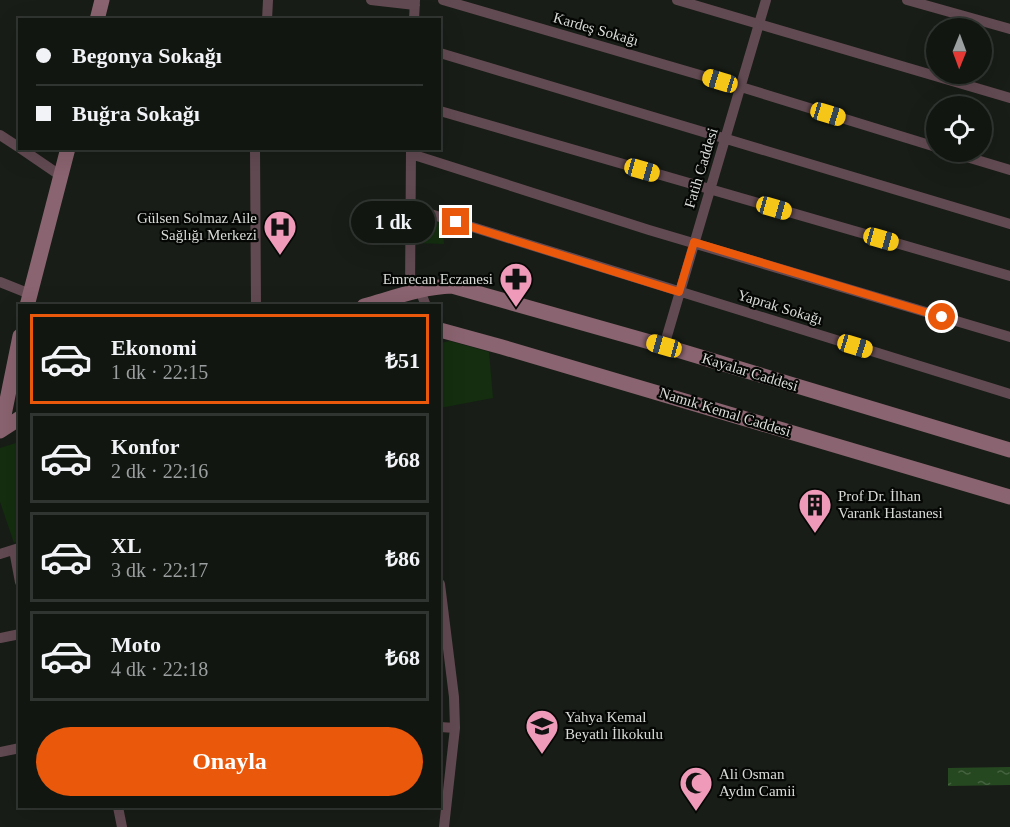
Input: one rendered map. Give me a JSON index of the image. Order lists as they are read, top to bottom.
{
  "streets": {
    "main road": ["Kayalar Caddesi", "Namık Kemal Caddesi"],
    "street": ["Kardeş Sokağı", "Fatih Caddesi", "Yaprak Sokağı"]
  },
  "crossings": [
    ["Kardeş Sokağı", "Fatih Caddesi"],
    ["Fatih Caddesi", "Yaprak Sokağı"],
    ["Fatih Caddesi", "Kayalar Caddesi"]
  ],
  "places": {
    "hospital": ["Gülsen Solmaz Aile Sağlığı Merkezi"],
    "pharmacy": ["Emrecan Eczanesi"],
    "building": ["Prof Dr. İlhan Varank Hastanesi"],
    "school or university": ["Yahya Kemal Beyatlı İlkokulu"],
    "mosque": ["Ali Osman Aydın Camii"]
  },
  "north": "bottom",
  "page": {
    "banner": ["Begonya Sokağı", "Buğra Sokağı"],
    "bubble": "1 dk",
    "list": [
      {
        "name": "Ekonomi",
        "note": "1 dk · 22:15",
        "value": "₺51"
      },
      {
        "name": "Konfor",
        "note": "2 dk · 22:16",
        "value": "₺68"
      },
      {
        "name": "XL",
        "note": "3 dk · 22:17",
        "value": "₺86"
      },
      {
        "name": "Moto",
        "note": "4 dk · 22:18",
        "value": "₺68"
      }
    ],
    "buttons": "Onayla"
  }
}
